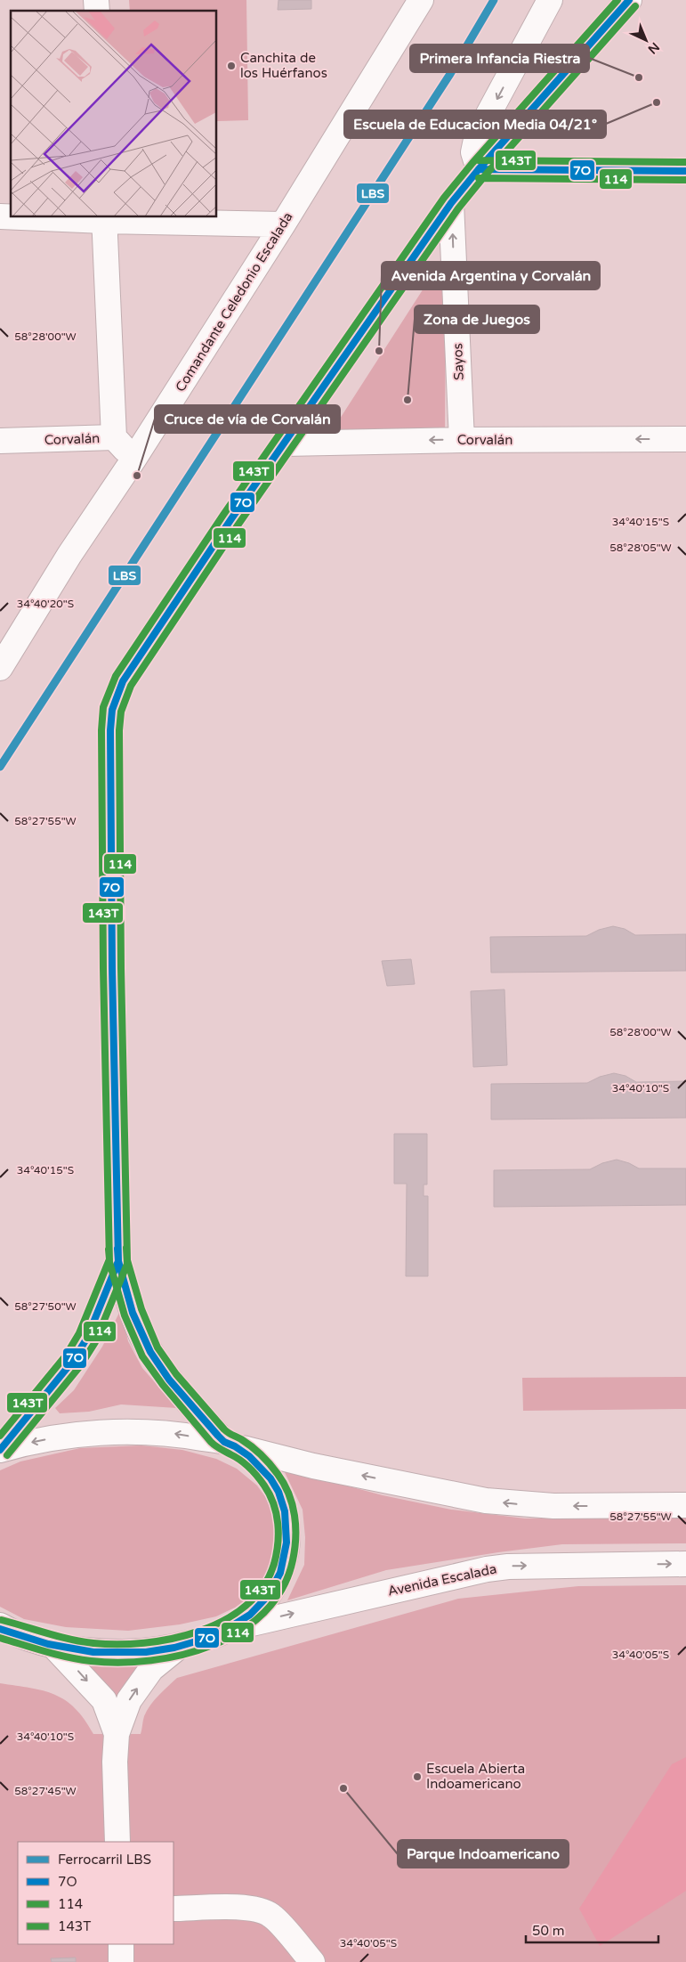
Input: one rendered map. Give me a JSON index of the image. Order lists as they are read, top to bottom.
{
  "streets": {
    "main road": [
      "Comandante Celedonio Escalada",
      "Sayos",
      "Corvalán",
      "Avenida Escalada"
    ]
  },
  "crossings": [
    ["Comandante Celedonio Escalada", "Corvalán"],
    ["Sayos", "Corvalán"]
  ],
  "one_way": ["Sayos", "Corvalán"],
  "places": [
    "Canchita de los Huérfanos",
    "Primera Infancia Riestra",
    "Escuela de Educacion Media 04/21°",
    "Avenida Argentina y Corvalán",
    "Zona de Juegos",
    "Cruce de vía de Corvalán",
    "Escuela Abierta Indoamericano",
    "Parque Indoamericano"
  ],
  "lines": [
    "rail line LBS",
    "transit line 7O",
    "transit line 143T",
    "transit line 114"
  ],
  "legend": [
    "Ferrocarril LBS",
    "7O",
    "114",
    "143T"
  ],
  "scale_bar": "50 m",
  "north": "bottom right",
  "coordinates": [
    "58°28'00\"W",
    "34°40'15\"S",
    "58°28'05\"W",
    "34°40'20\"S",
    "58°27'55\"W",
    "34°40'10\"S",
    "58°27'50\"W",
    "34°40'05\"S",
    "58°27'45\"W"
  ]
}
